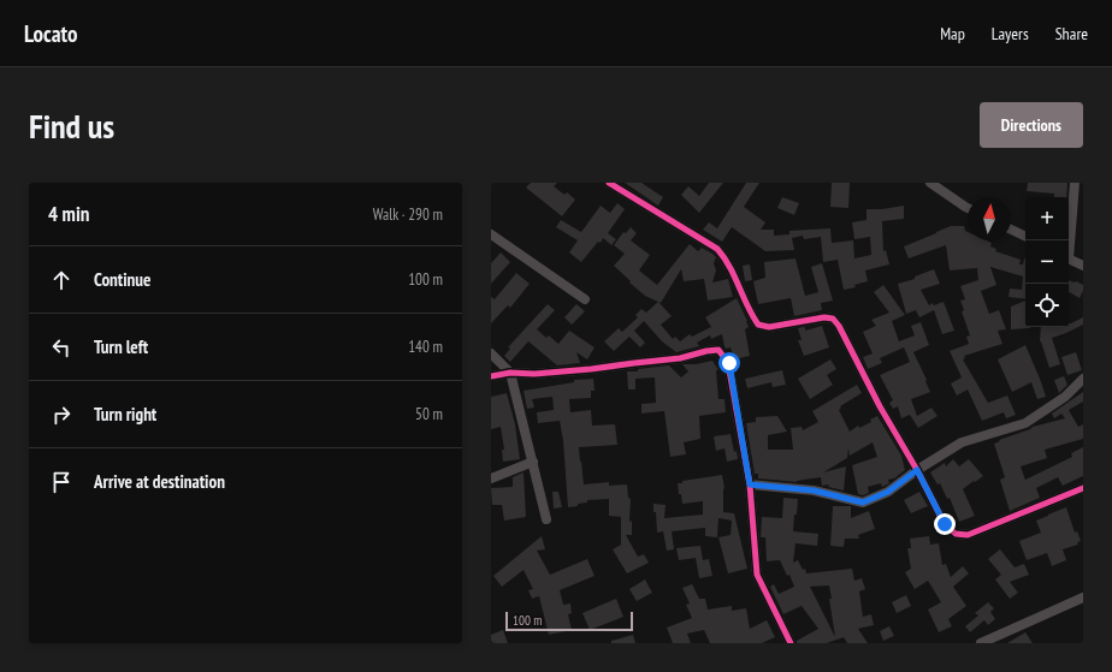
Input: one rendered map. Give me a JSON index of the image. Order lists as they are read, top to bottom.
{
  "scale_bar": "100 m",
  "north": "top",
  "page": {
    "header": "Locato",
    "nav": ["Map", "Layers", "Share"],
    "buttons": "Directions",
    "title": "Find us",
    "heading": ["4 min", "Walk · 290 m"],
    "map_buttons": ["+", "−"],
    "list": [
      ["Continue", "100 m"],
      ["Turn left", "140 m"],
      ["Turn right", "50 m"],
      "Arrive at destination"
    ],
    "scale": "100 m"
  }
}
